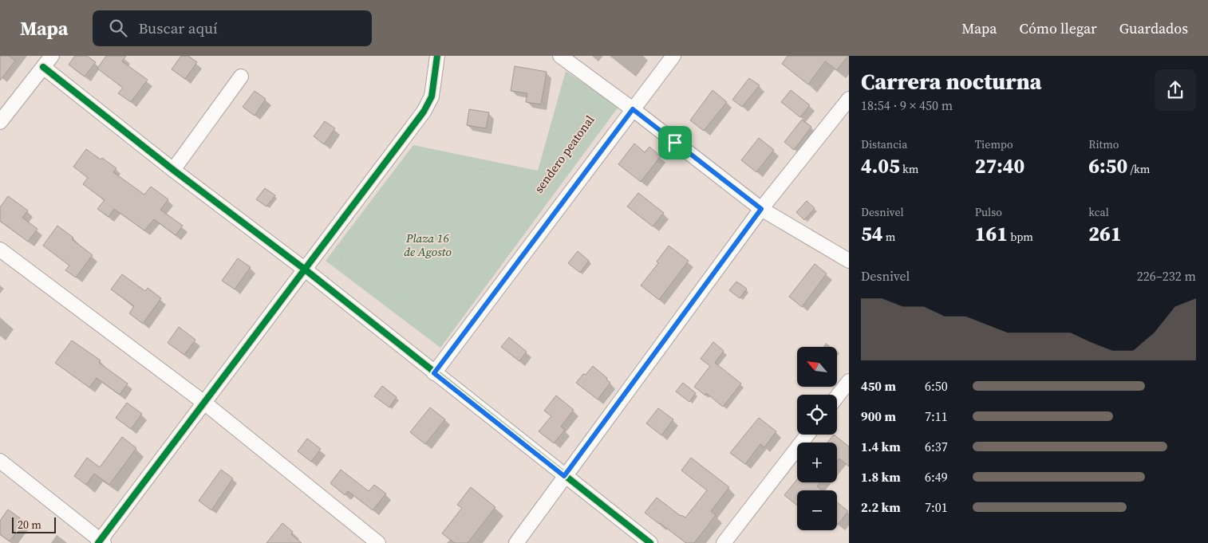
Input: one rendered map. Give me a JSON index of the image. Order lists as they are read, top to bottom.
{
  "streets": {
    "path": ["sendero peatonal"]
  },
  "parks": ["Plaza 16 de Agosto"],
  "scale_bar": "20 m",
  "north": "top left",
  "page": {
    "header": "Mapa",
    "search": "Buscar aquí",
    "nav": ["Mapa", "Cómo llegar", "Guardados"],
    "heading": ["Carrera nocturna", "18:54 · 9 × 450 m"],
    "stats": [
      ["Distancia", "4.05 km"],
      ["Tiempo", "27:40"],
      ["Ritmo", "6:50 /km"],
      ["Desnivel", "54 m"],
      ["Pulso", "161 bpm"],
      ["kcal", "261"]
    ],
    "chart": ["Desnivel", "226–232 m"],
    "map_buttons": ["+", "−"],
    "list": [
      {
        "name": "450 m",
        "note": "6:50"
      },
      {
        "name": "900 m",
        "note": "7:11"
      },
      {
        "name": "1.4 km",
        "note": "6:37"
      },
      {
        "name": "1.8 km",
        "note": "6:49"
      },
      {
        "name": "2.2 km",
        "note": "7:01"
      }
    ],
    "scale": "20 m"
  }
}
